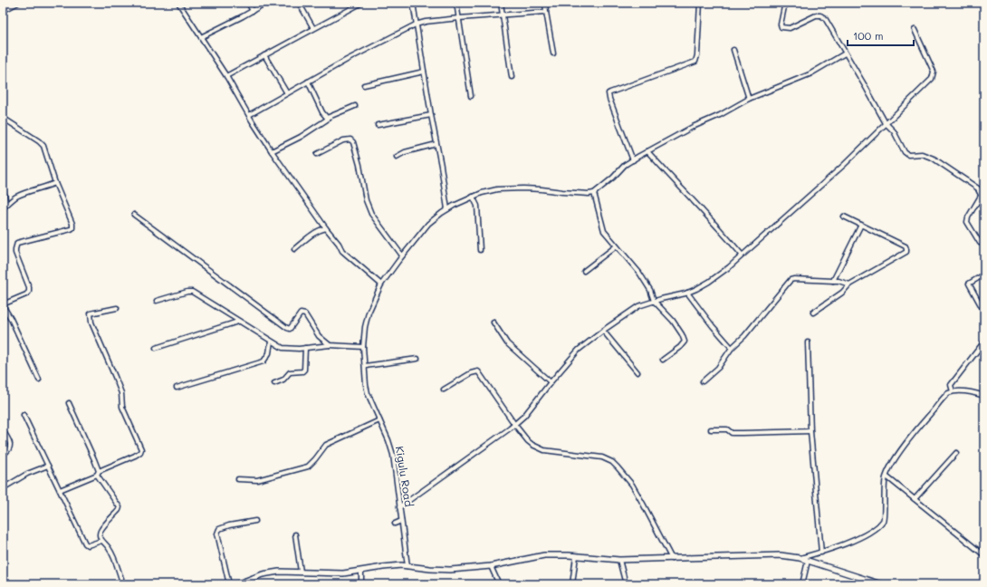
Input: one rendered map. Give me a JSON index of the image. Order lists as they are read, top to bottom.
{
  "streets": {
    "street": ["Kigulu Road"]
  },
  "scale_bar": "100 m"
}
